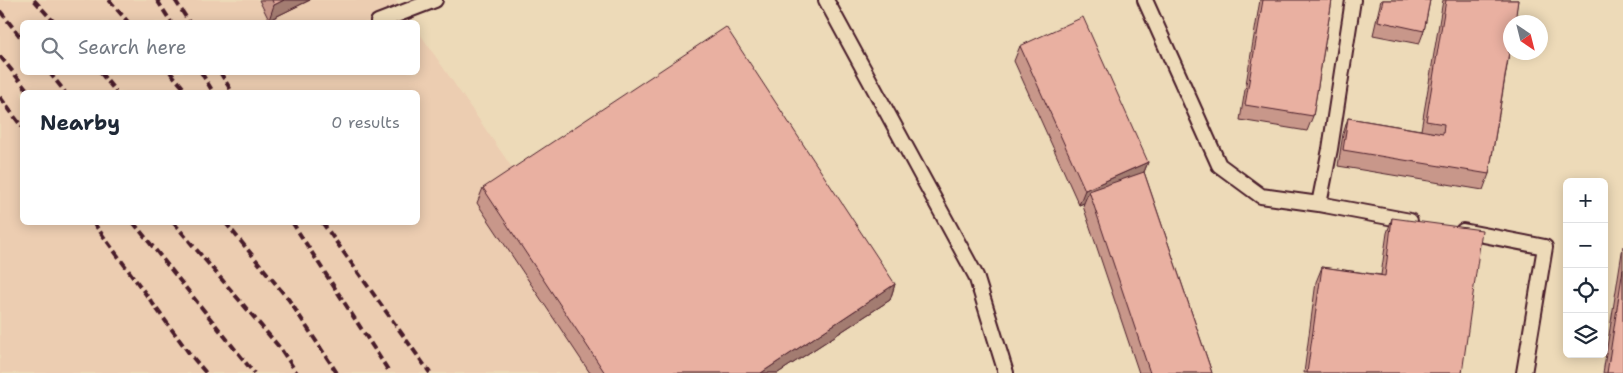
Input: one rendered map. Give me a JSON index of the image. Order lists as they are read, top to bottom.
{
  "north": "bottom right",
  "page": {
    "search": "Search here",
    "heading": ["Nearby", "0 results"],
    "map_buttons": ["+", "−"]
  }
}
